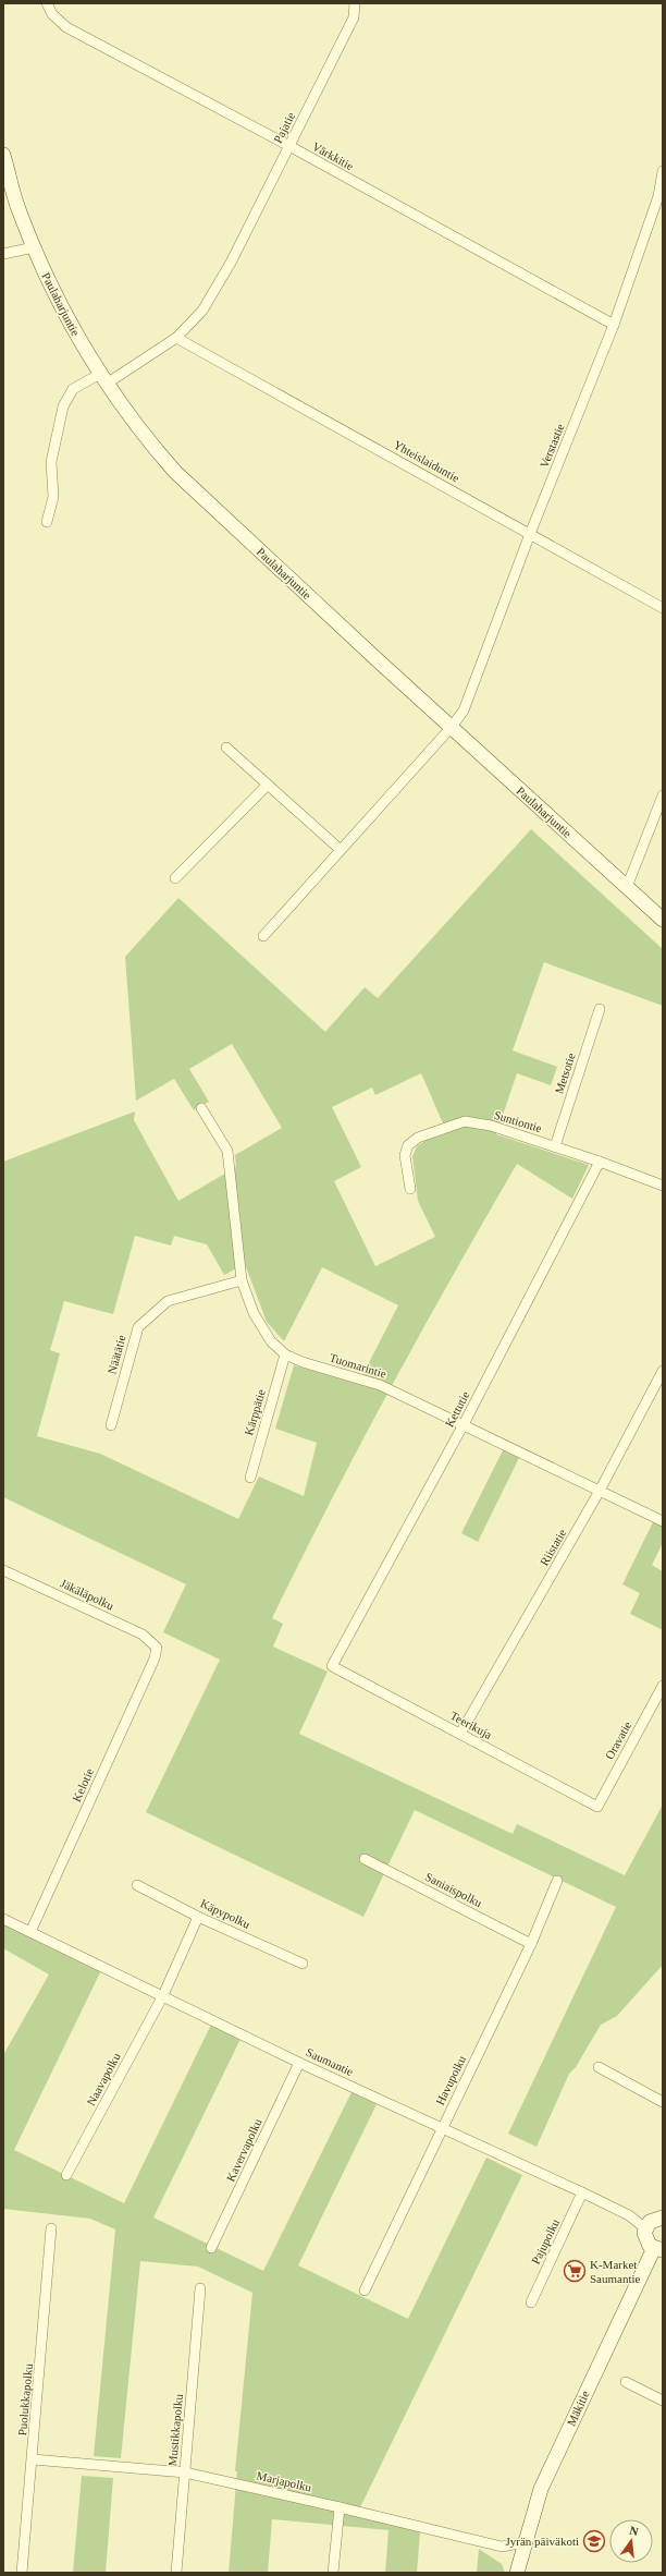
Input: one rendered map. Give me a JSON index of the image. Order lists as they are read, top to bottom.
{
  "streets": {
    "main road": ["Paulaharjuntie", "Mäkitie"],
    "street": [
      "Pajatie",
      "Värkkitie",
      "Verstastie",
      "Yhteislaiduntie",
      "Metsotie",
      "Suntiontie",
      "Näätätie",
      "Tuomarintie",
      "Kettutie",
      "Kärppätie",
      "Riistatie",
      "Jäkäläpolku",
      "Teerikuja",
      "Oravatie",
      "Kelotie",
      "Saniaispolku",
      "Käpypolku",
      "Saumantie",
      "Naavapolku",
      "Havupolku",
      "Kavervapolku",
      "Pajupolku",
      "Puolukkapolku",
      "Mustikkapolku",
      "Marjapolku"
    ]
  },
  "crossings": [
    ["Pajatie", "Värkkitie"],
    ["Pajatie", "Paulaharjuntie"],
    ["Pajatie", "Yhteislaiduntie"],
    ["Värkkitie", "Verstastie"],
    ["Paulaharjuntie", "Verstastie"],
    ["Verstastie", "Yhteislaiduntie"],
    ["Metsotie", "Suntiontie"],
    ["Suntiontie", "Kettutie"],
    ["Näätätie", "Tuomarintie"],
    ["Tuomarintie", "Kettutie"],
    ["Tuomarintie", "Kärppätie"],
    ["Tuomarintie", "Riistatie"],
    ["Kettutie", "Teerikuja"],
    ["Riistatie", "Teerikuja"],
    ["Jäkäläpolku", "Kelotie"],
    ["Teerikuja", "Oravatie"],
    ["Kelotie", "Saumantie"],
    ["Saniaispolku", "Havupolku"],
    ["Käpypolku", "Naavapolku"],
    ["Saumantie", "Naavapolku"],
    ["Saumantie", "Havupolku"],
    ["Saumantie", "Kavervapolku"],
    ["Saumantie", "Pajupolku"],
    ["Puolukkapolku", "Marjapolku"],
    ["Mäkitie", "Marjapolku"],
    ["Mustikkapolku", "Marjapolku"]
  ],
  "places": {
    "supermarket": ["K-Market Saumantie"],
    "school or university": ["Jyrän päiväkoti"]
  },
  "north": "top"
}
